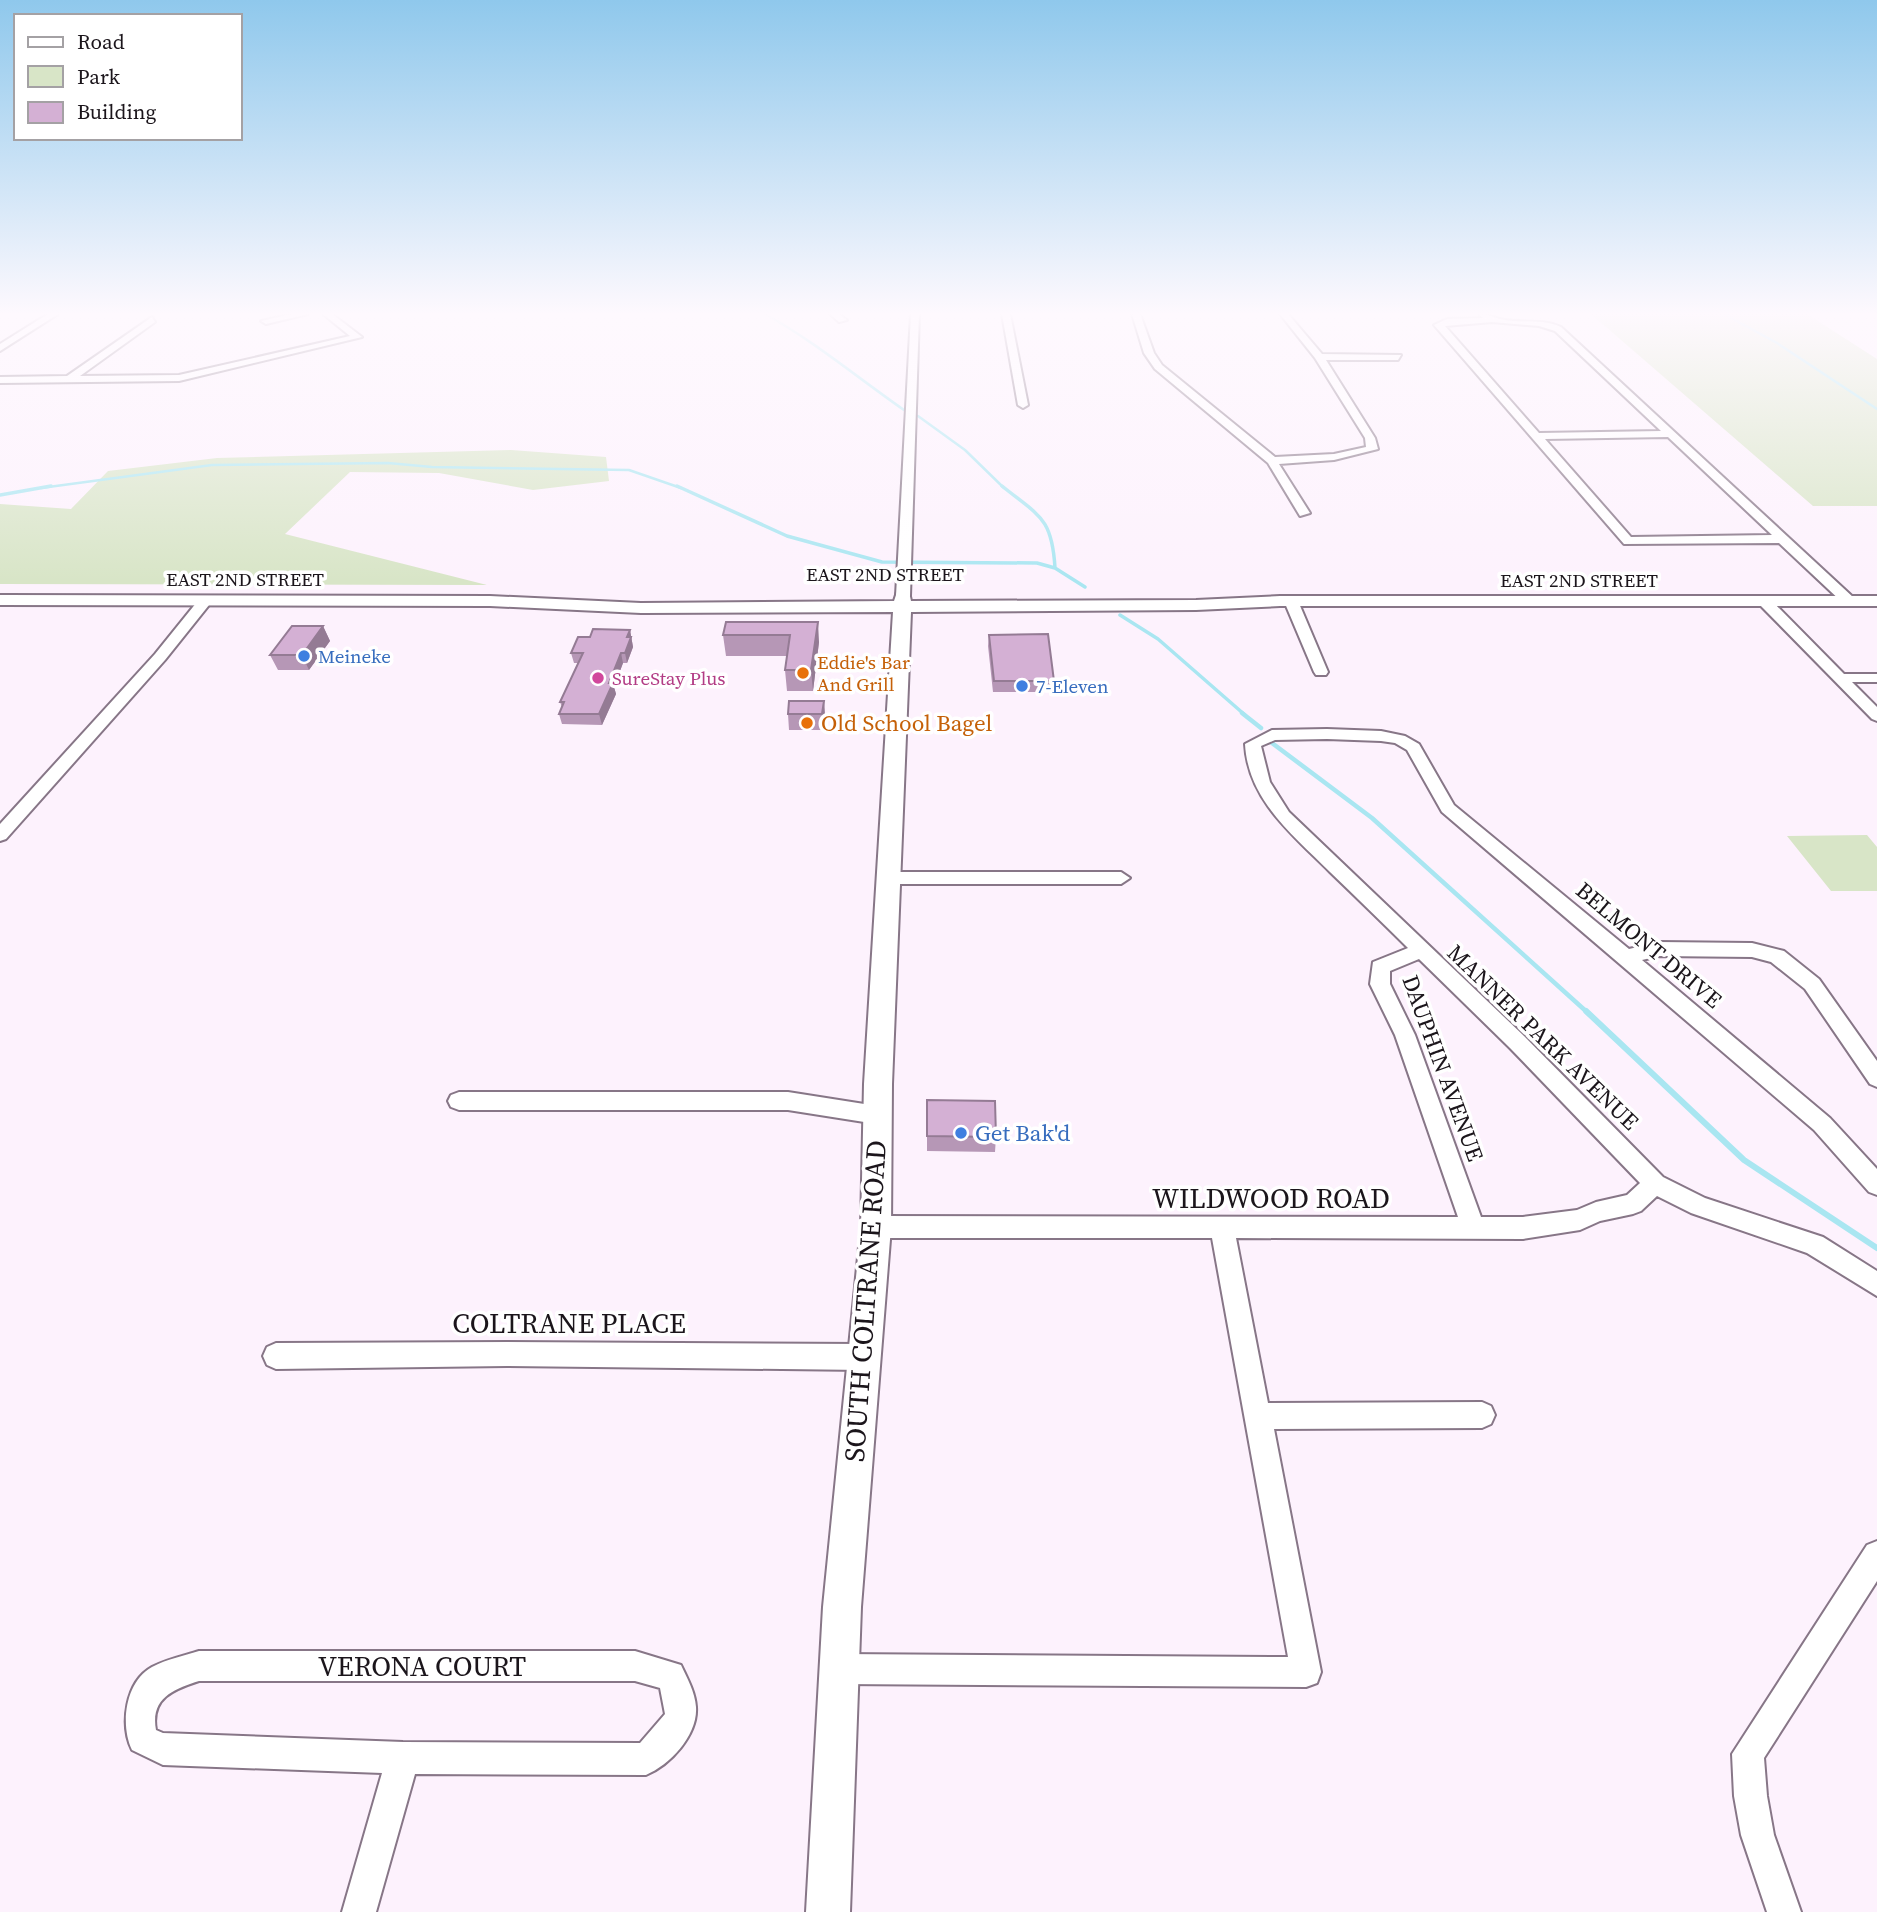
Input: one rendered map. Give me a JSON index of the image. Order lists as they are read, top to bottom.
{
  "streets": {
    "main road": ["EAST 2ND STREET", "SOUTH COLTRANE ROAD"],
    "street": [
      "BELMONT DRIVE",
      "MANNER PARK AVENUE",
      "DAUPHIN AVENUE",
      "WILDWOOD ROAD",
      "COLTRANE PLACE",
      "VERONA COURT"
    ]
  },
  "crossings": [
    ["EAST 2ND STREET", "SOUTH COLTRANE ROAD"],
    ["BELMONT DRIVE", "MANNER PARK AVENUE"],
    ["MANNER PARK AVENUE", "DAUPHIN AVENUE"],
    ["MANNER PARK AVENUE", "WILDWOOD ROAD"],
    ["DAUPHIN AVENUE", "WILDWOOD ROAD"],
    ["WILDWOOD ROAD", "SOUTH COLTRANE ROAD"],
    ["SOUTH COLTRANE ROAD", "COLTRANE PLACE"]
  ],
  "places": [
    "Meineke",
    "Eddie's Bar And Grill",
    "SureStay Plus",
    "7-Eleven",
    "Old School Bagel",
    "Get Bak'd"
  ],
  "legend": ["Road", "Park", "Building"]
}
